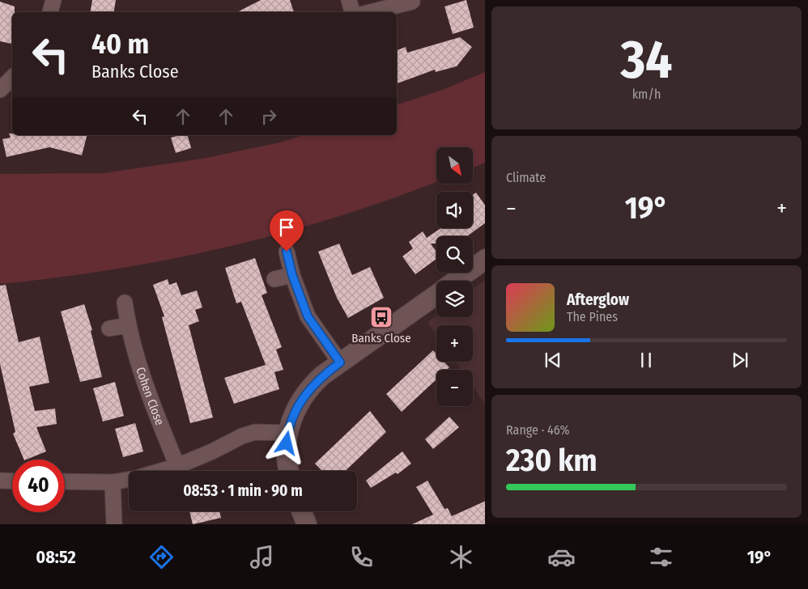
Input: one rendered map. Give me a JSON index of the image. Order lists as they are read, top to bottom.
{
  "streets": {
    "street": ["Cohen Close"]
  },
  "places": {
    "bus stop": ["Banks Close"]
  },
  "north": "bottom right",
  "page": {
    "tile": [
      ["34", "km/h"],
      "Climate",
      ["Range · 46%", "230 km"]
    ],
    "turn": ["40 m", "Banks Close"],
    "map_buttons": ["+", "−"],
    "heat": ["−", "19°", "+"],
    "song": ["Afterglow", "The Pines"],
    "limit": "40",
    "trip": "08:53 · 1 min · 90 m",
    "tabs": ["08:52", "19°"]
  }
}
